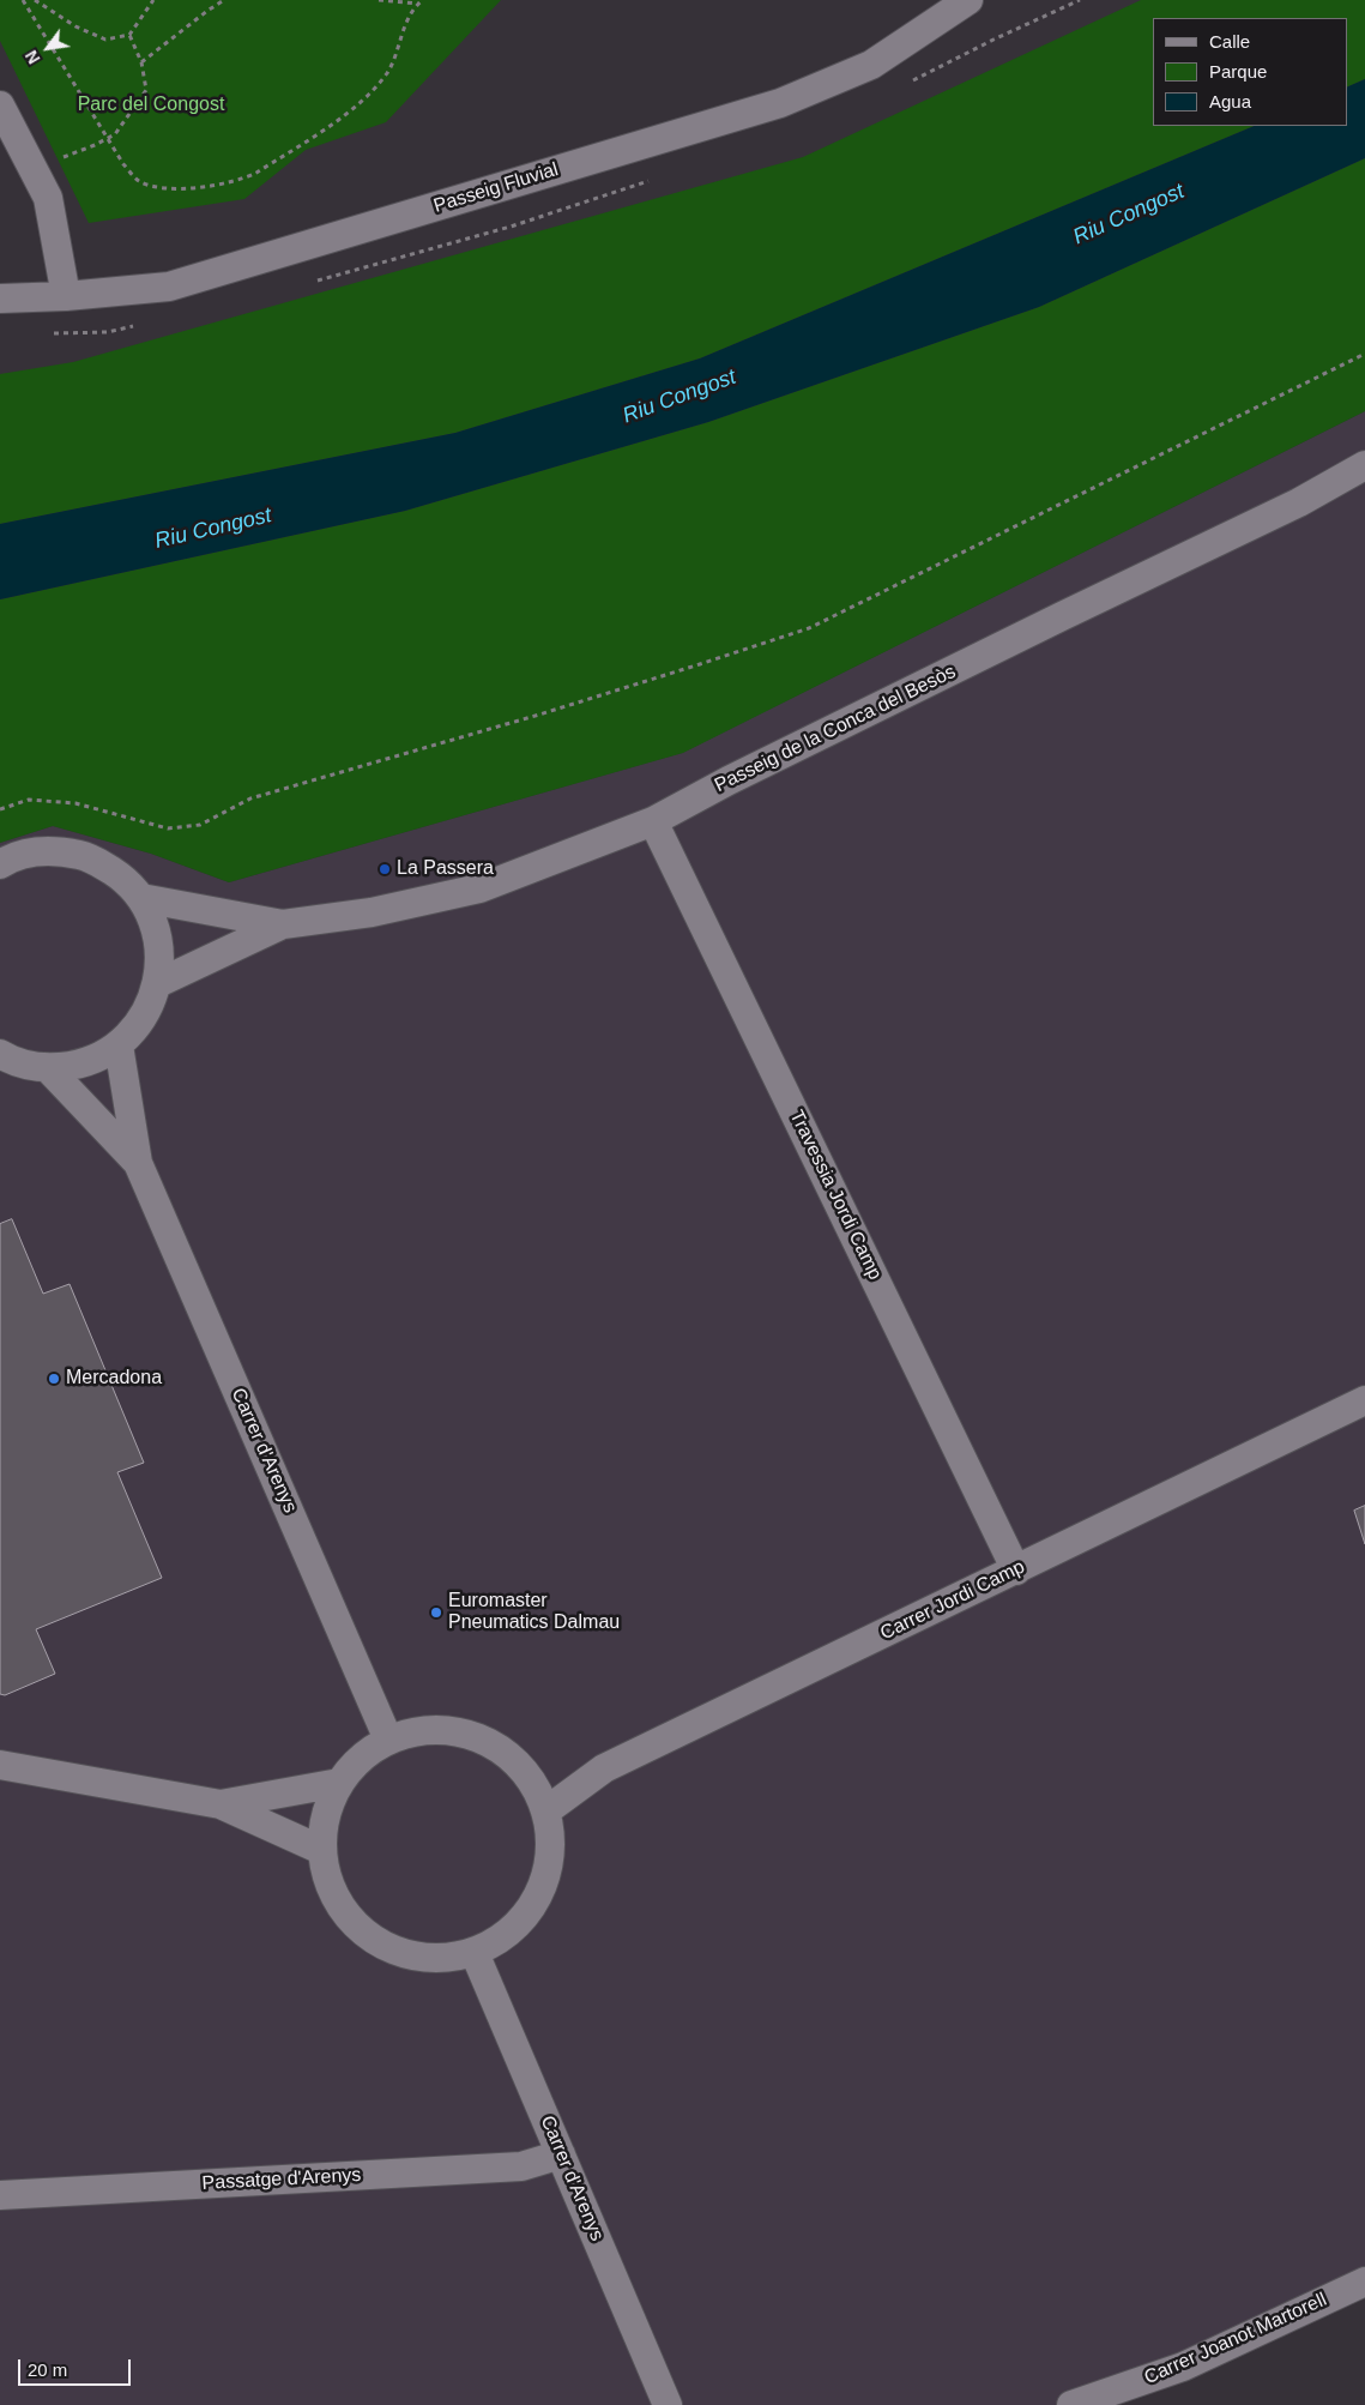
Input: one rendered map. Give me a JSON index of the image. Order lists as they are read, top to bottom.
{
  "streets": {
    "street": [
      "Passeig Fluvial",
      "Passeig de la Conca del Besòs",
      "Travessia Jordi Camp",
      "Carrer d'Arenys",
      "Carrer Jordi Camp",
      "Passatge d'Arenys",
      "Carrer Joanot Martorell"
    ]
  },
  "crossings": [
    ["Passeig de la Conca del Besòs", "Travessia Jordi Camp"],
    ["Travessia Jordi Camp", "Carrer Jordi Camp"],
    ["Carrer d'Arenys", "Passatge d'Arenys"]
  ],
  "water": ["Riu Congost"],
  "parks": ["Parc del Congost"],
  "places": ["La Passera", "Mercadona", "Euromaster Pneumatics Dalmau"],
  "legend": ["Calle", "Parque", "Agua"],
  "scale_bar": "20 m",
  "north": "bottom left"
}
